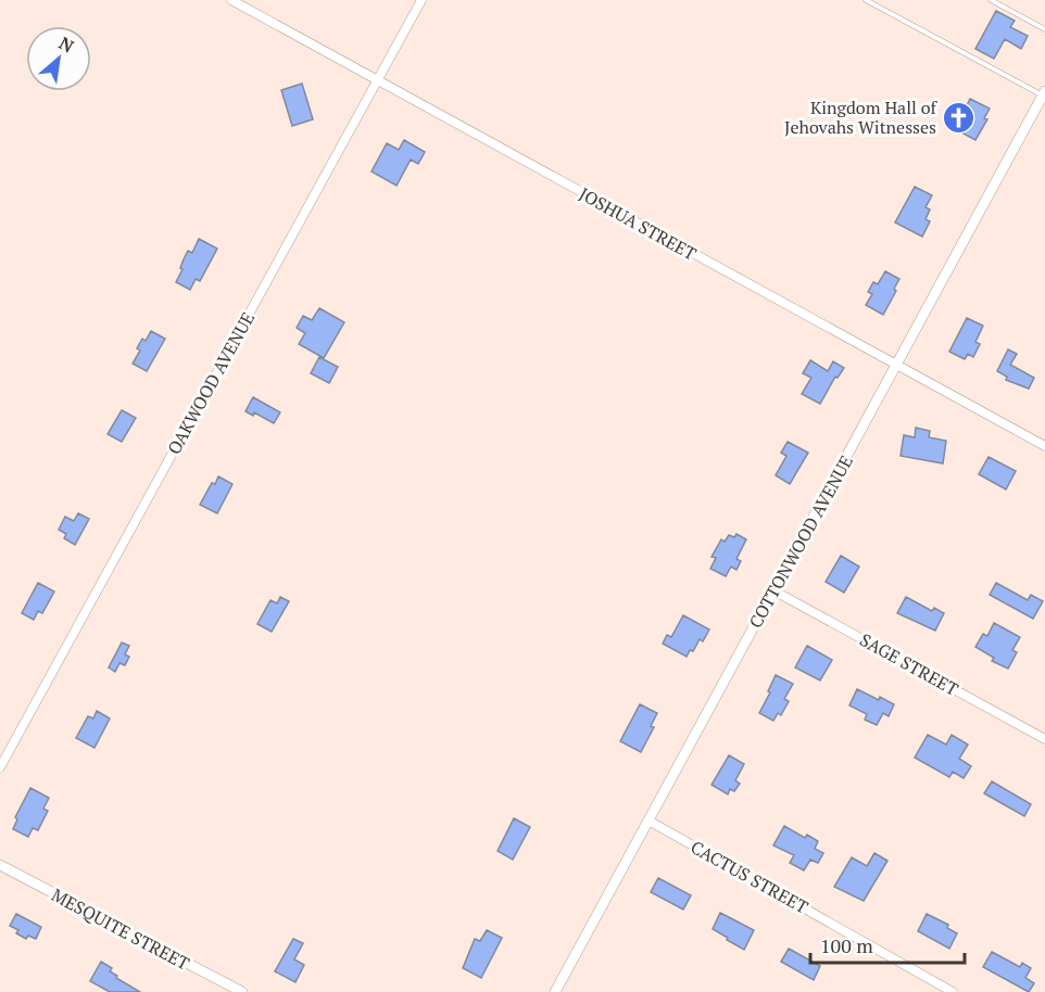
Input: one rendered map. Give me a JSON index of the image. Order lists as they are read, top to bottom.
{
  "streets": {
    "street": [
      "JOSHUA STREET",
      "OAKWOOD AVENUE",
      "COTTONWOOD AVENUE",
      "SAGE STREET",
      "CACTUS STREET",
      "MESQUITE STREET"
    ]
  },
  "crossings": [
    ["JOSHUA STREET", "OAKWOOD AVENUE"],
    ["JOSHUA STREET", "COTTONWOOD AVENUE"],
    ["COTTONWOOD AVENUE", "SAGE STREET"],
    ["COTTONWOOD AVENUE", "CACTUS STREET"]
  ],
  "places": {
    "church": ["Kingdom Hall of Jehovahs Witnesses"]
  },
  "scale_bar": "100 m",
  "north": "top right"
}
